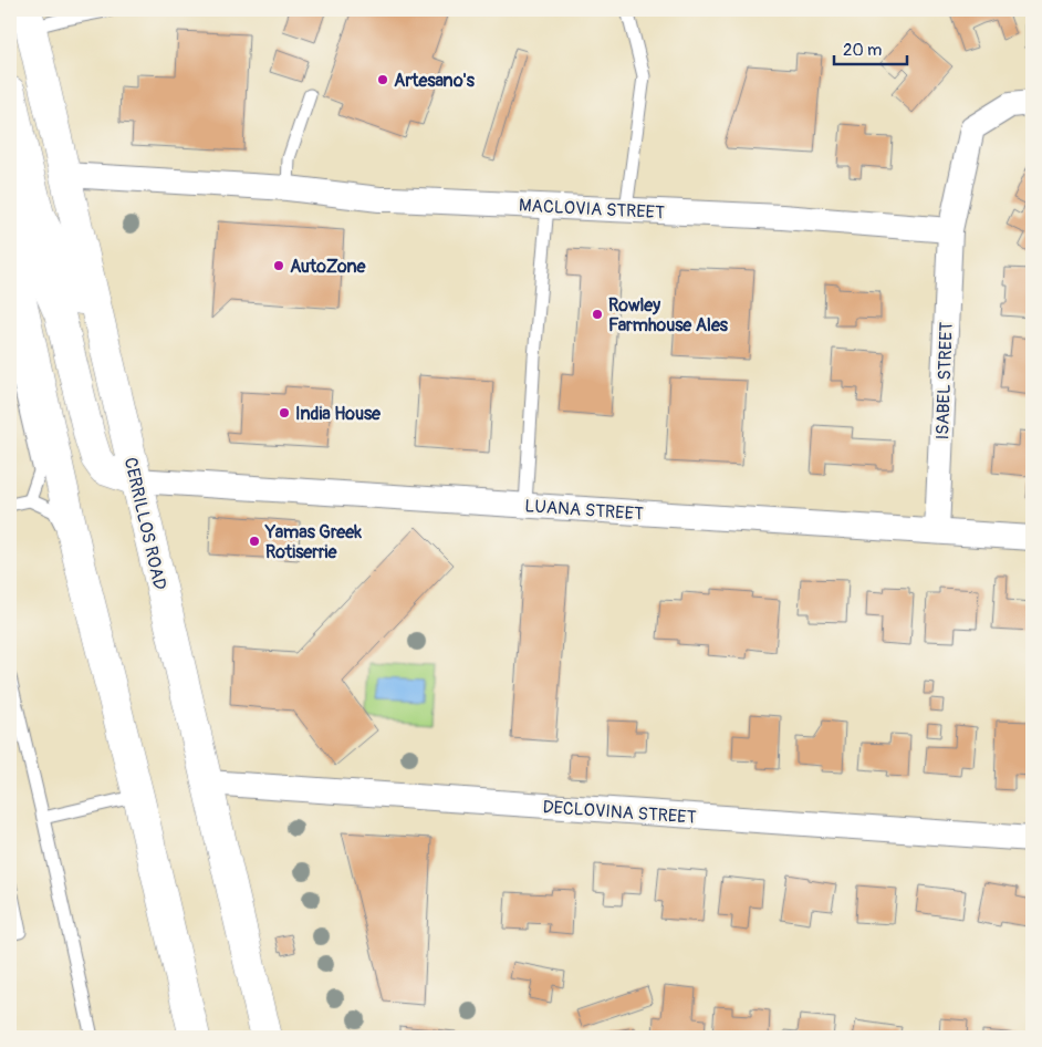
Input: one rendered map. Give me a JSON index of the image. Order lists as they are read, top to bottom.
{
  "streets": {
    "main road": ["CERRILLOS ROAD"],
    "street": [
      "MACLOVIA STREET",
      "ISABEL STREET",
      "LUANA STREET",
      "DECLOVINA STREET"
    ]
  },
  "crossings": [
    ["MACLOVIA STREET", "ISABEL STREET"],
    ["MACLOVIA STREET", "CERRILLOS ROAD"],
    ["ISABEL STREET", "LUANA STREET"],
    ["LUANA STREET", "CERRILLOS ROAD"],
    ["CERRILLOS ROAD", "DECLOVINA STREET"]
  ],
  "places": [
    "Artesano's",
    "AutoZone",
    "Rowley Farmhouse Ales",
    "India House",
    "Yamas Greek Rotiserrie"
  ],
  "scale_bar": "20 m"
}
